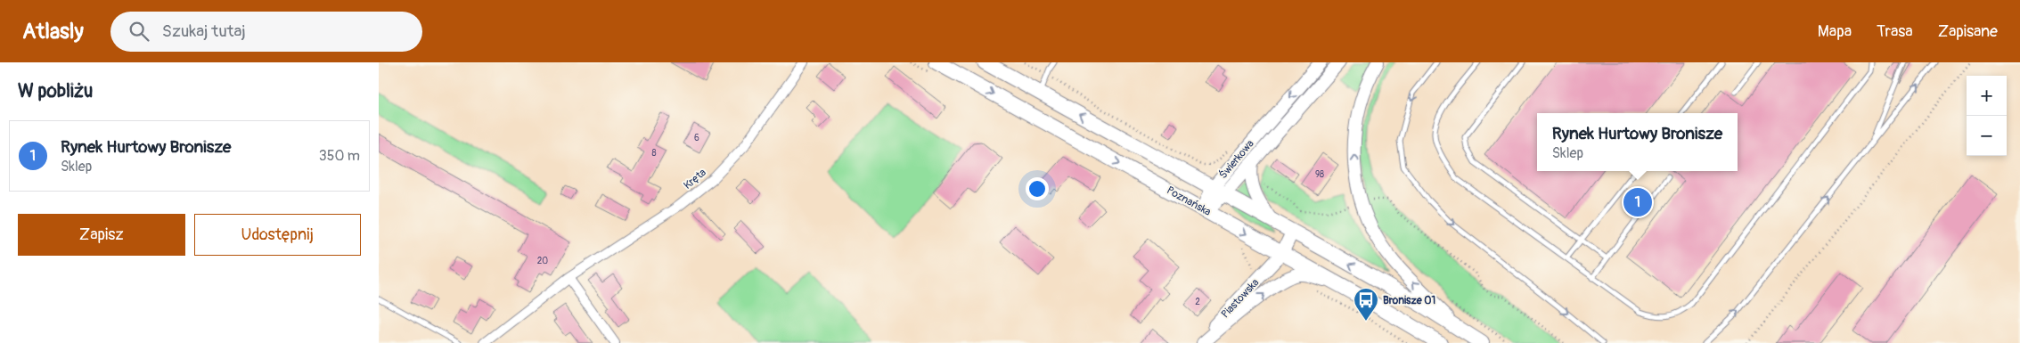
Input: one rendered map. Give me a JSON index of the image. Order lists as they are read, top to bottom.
{
  "streets": {
    "main road": ["Poznańska"],
    "street": ["Świerkowa", "Kręta", "Piastowska"]
  },
  "crossings": [
    ["Świerkowa", "Poznańska"],
    ["Poznańska", "Piastowska"]
  ],
  "places": {
    "bus stop": ["Bronisze 01"]
  },
  "house_numbers": [
    "6",
    "8",
    "98",
    "20",
    "2"
  ],
  "page": {
    "header": "Atlasly",
    "search": "Szukaj tutaj",
    "nav": ["Mapa", "Trasa", "Zapisane"],
    "heading": "W pobliżu",
    "map_buttons": ["+", "−"],
    "popup": ["Rynek Hurtowy Bronisze", "Sklep"],
    "list": [
      {
        "mark": "1",
        "name": "Rynek Hurtowy Bronisze",
        "note": "Sklep",
        "value": "350 m"
      }
    ],
    "pins": "1",
    "buttons": ["Zapisz", "Udostępnij"]
  }
}
